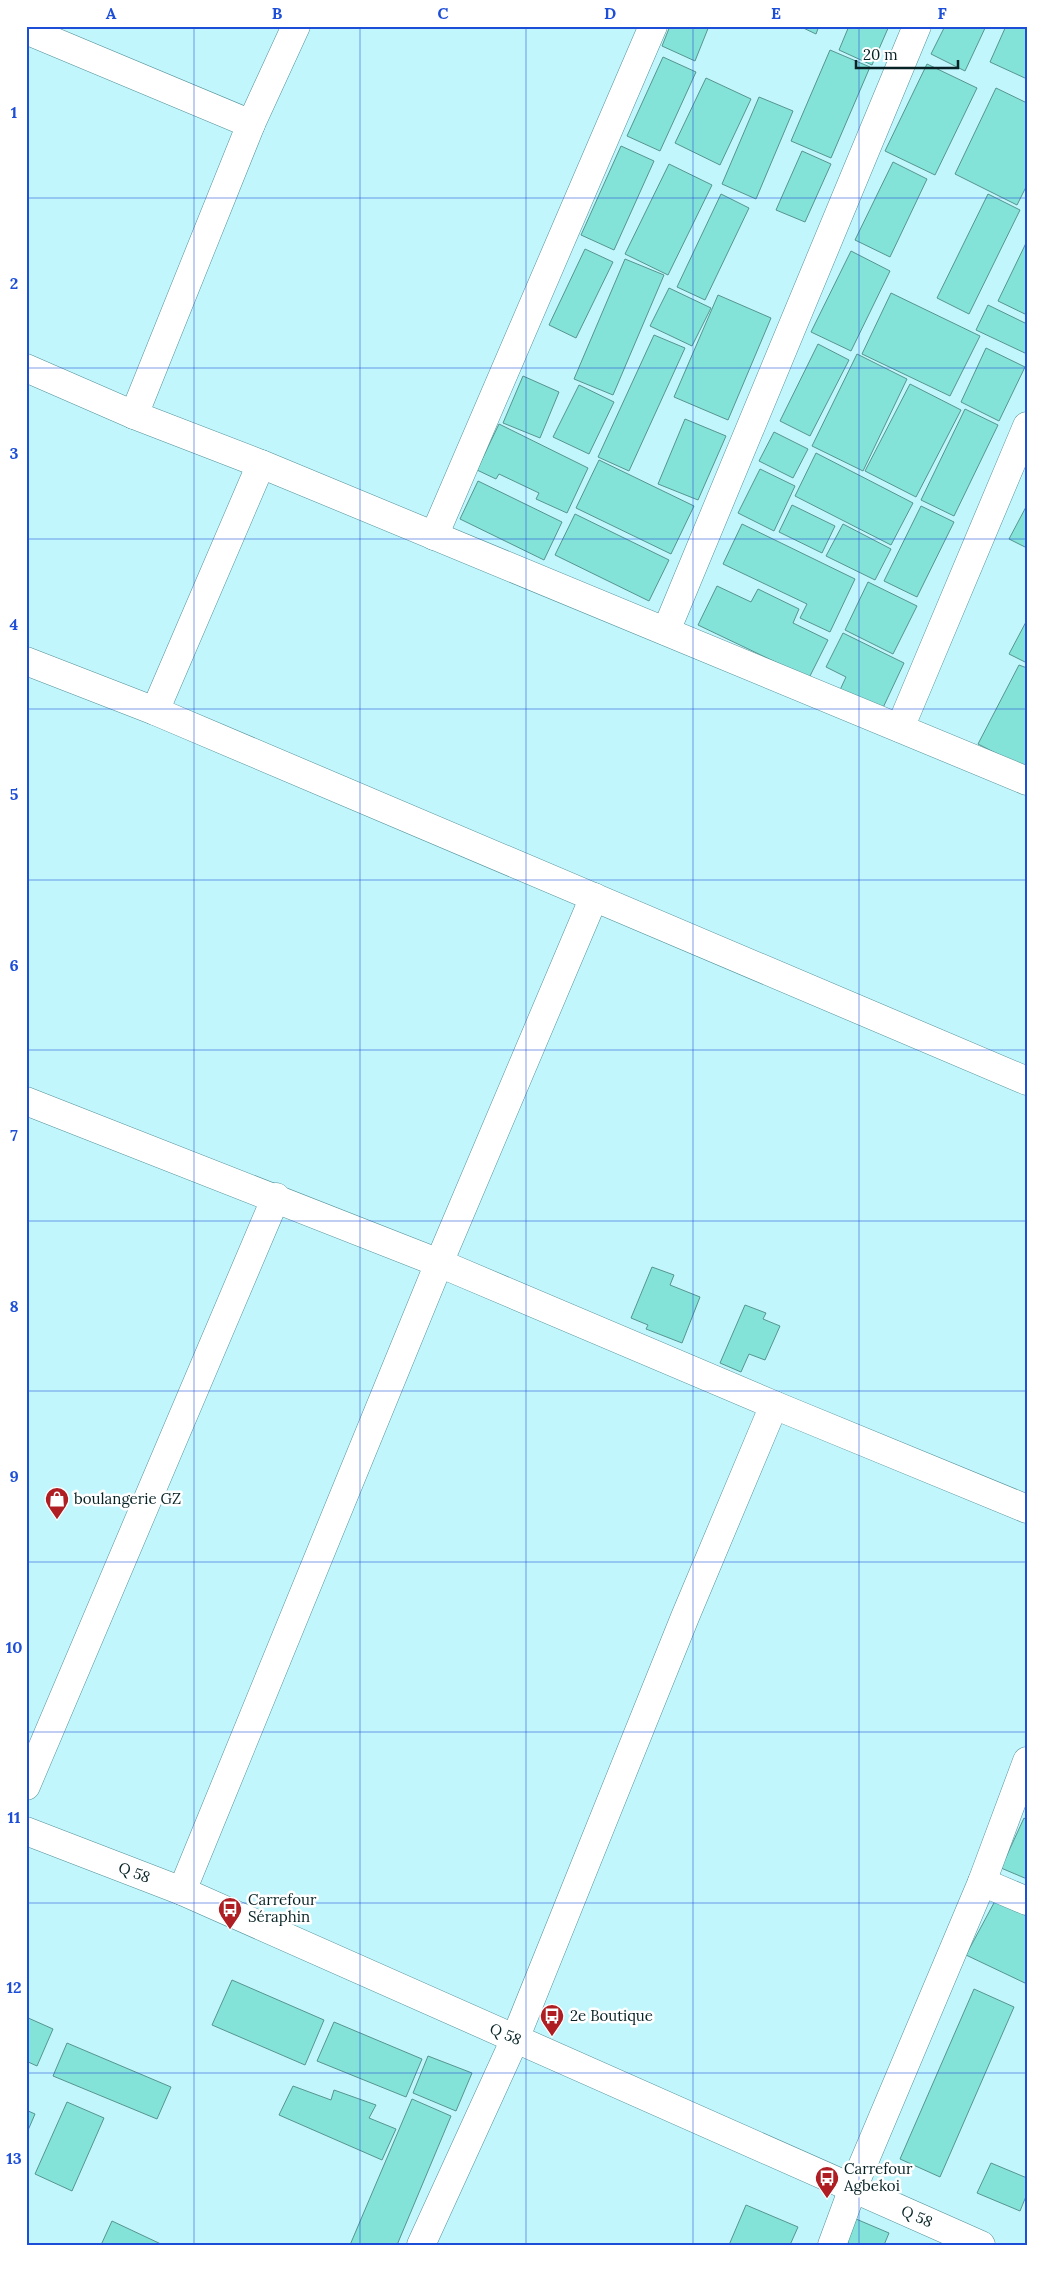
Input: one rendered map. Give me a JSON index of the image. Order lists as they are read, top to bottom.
{
  "streets": {
    "street": ["Q 58"]
  },
  "places": {
    "shop": ["boulangerie GZ"],
    "bus stop": ["Carrefour Séraphin", "2e Boutique", "Carrefour Agbekoi"]
  },
  "scale_bar": "20 m",
  "grid": {
    "columns": [
      "A",
      "B",
      "C",
      "D",
      "E",
      "F"
    ],
    "rows": [
      "1",
      "2",
      "3",
      "4",
      "5",
      "6",
      "7",
      "8",
      "9",
      "10",
      "11",
      "12",
      "13"
    ]
  }
}
